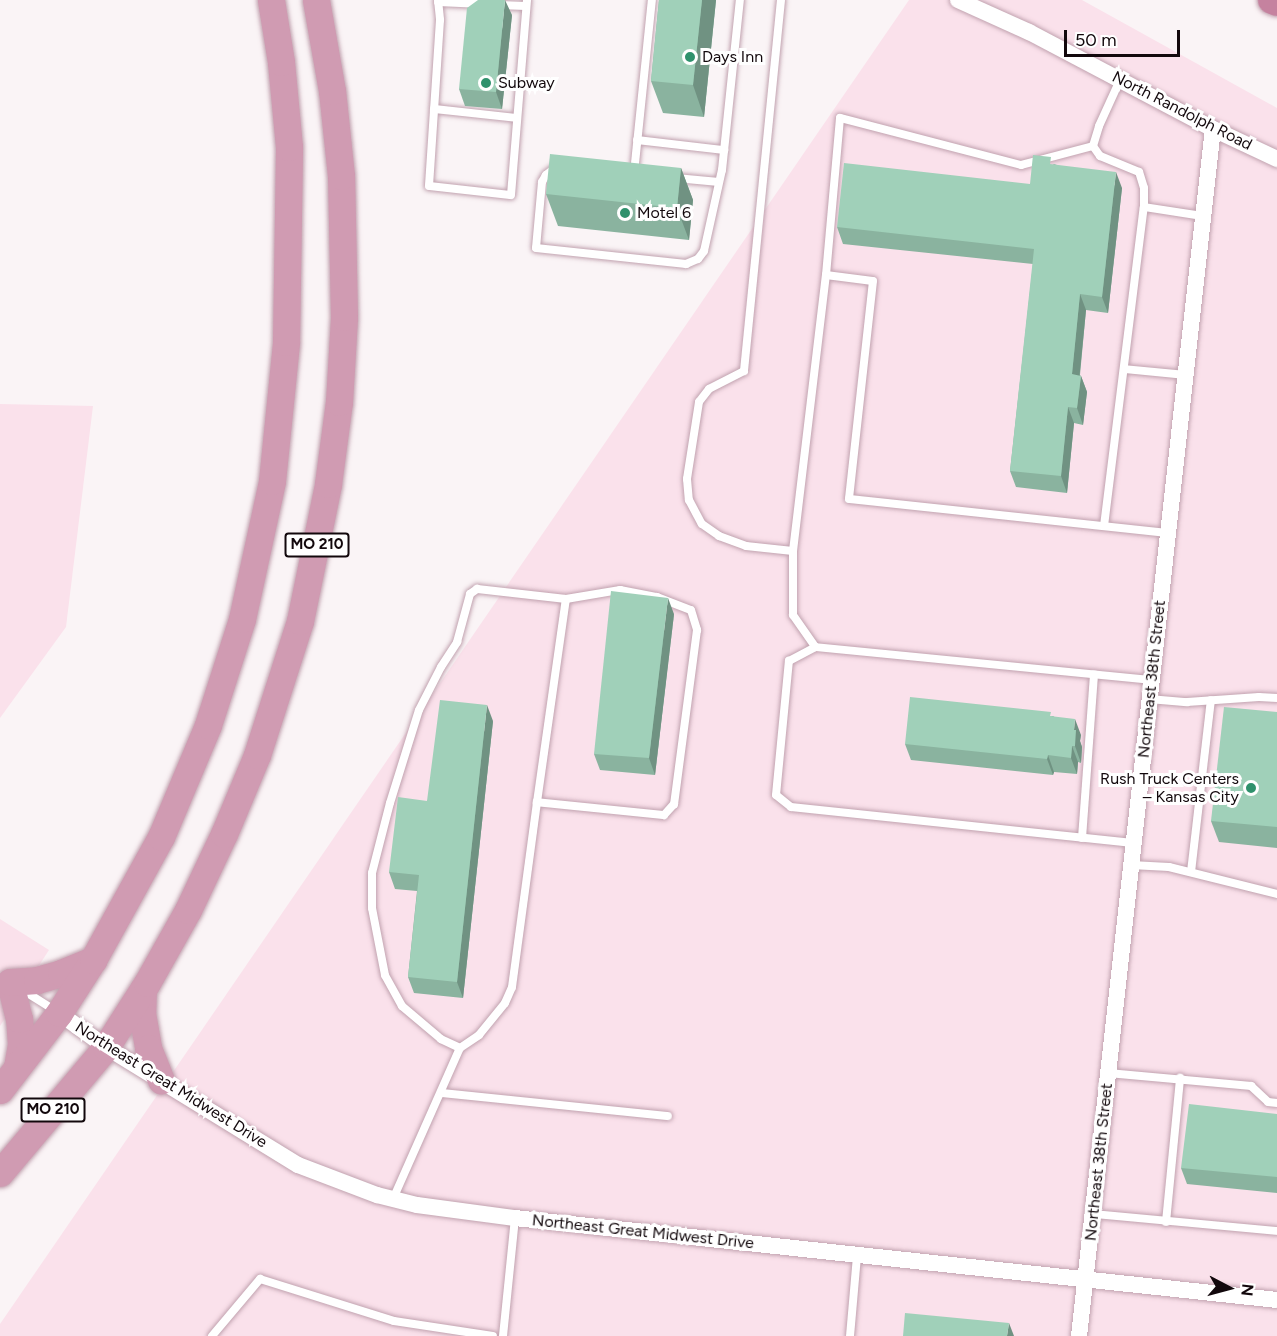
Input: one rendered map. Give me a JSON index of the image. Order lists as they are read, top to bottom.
{
  "streets": {
    "highway": ["MO 210"],
    "street": ["North Randolph Road", "Northeast 38th Street", "Northeast Great Midwest Drive"]
  },
  "crossings": [
    ["North Randolph Road", "Northeast 38th Street"],
    ["MO 210", "Northeast Great Midwest Drive"],
    ["Northeast 38th Street", "Northeast Great Midwest Drive"]
  ],
  "places": [
    "Days Inn",
    "Subway",
    "Motel 6",
    "Rush Truck Centers – Kansas City"
  ],
  "scale_bar": "50 m",
  "north": "right"
}
